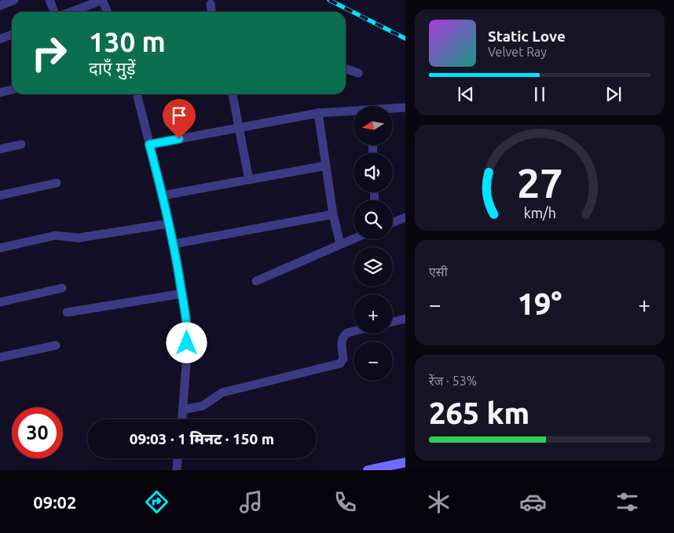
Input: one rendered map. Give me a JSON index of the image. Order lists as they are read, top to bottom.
{
  "north": "left",
  "page": {
    "turn": ["130 m", "दाएँ मुड़ें"],
    "song": ["Static Love", "Velvet Ray"],
    "map_buttons": ["+", "−"],
    "tile": [
      "एसी",
      ["रेंज · 53%", "265 km"]
    ],
    "heat": ["−", "19°", "+"],
    "limit": "30",
    "trip": "09:03 · 1 मिनट · 150 m",
    "tabs": "09:02",
    "gauge": ["27", "km/h"]
  }
}
